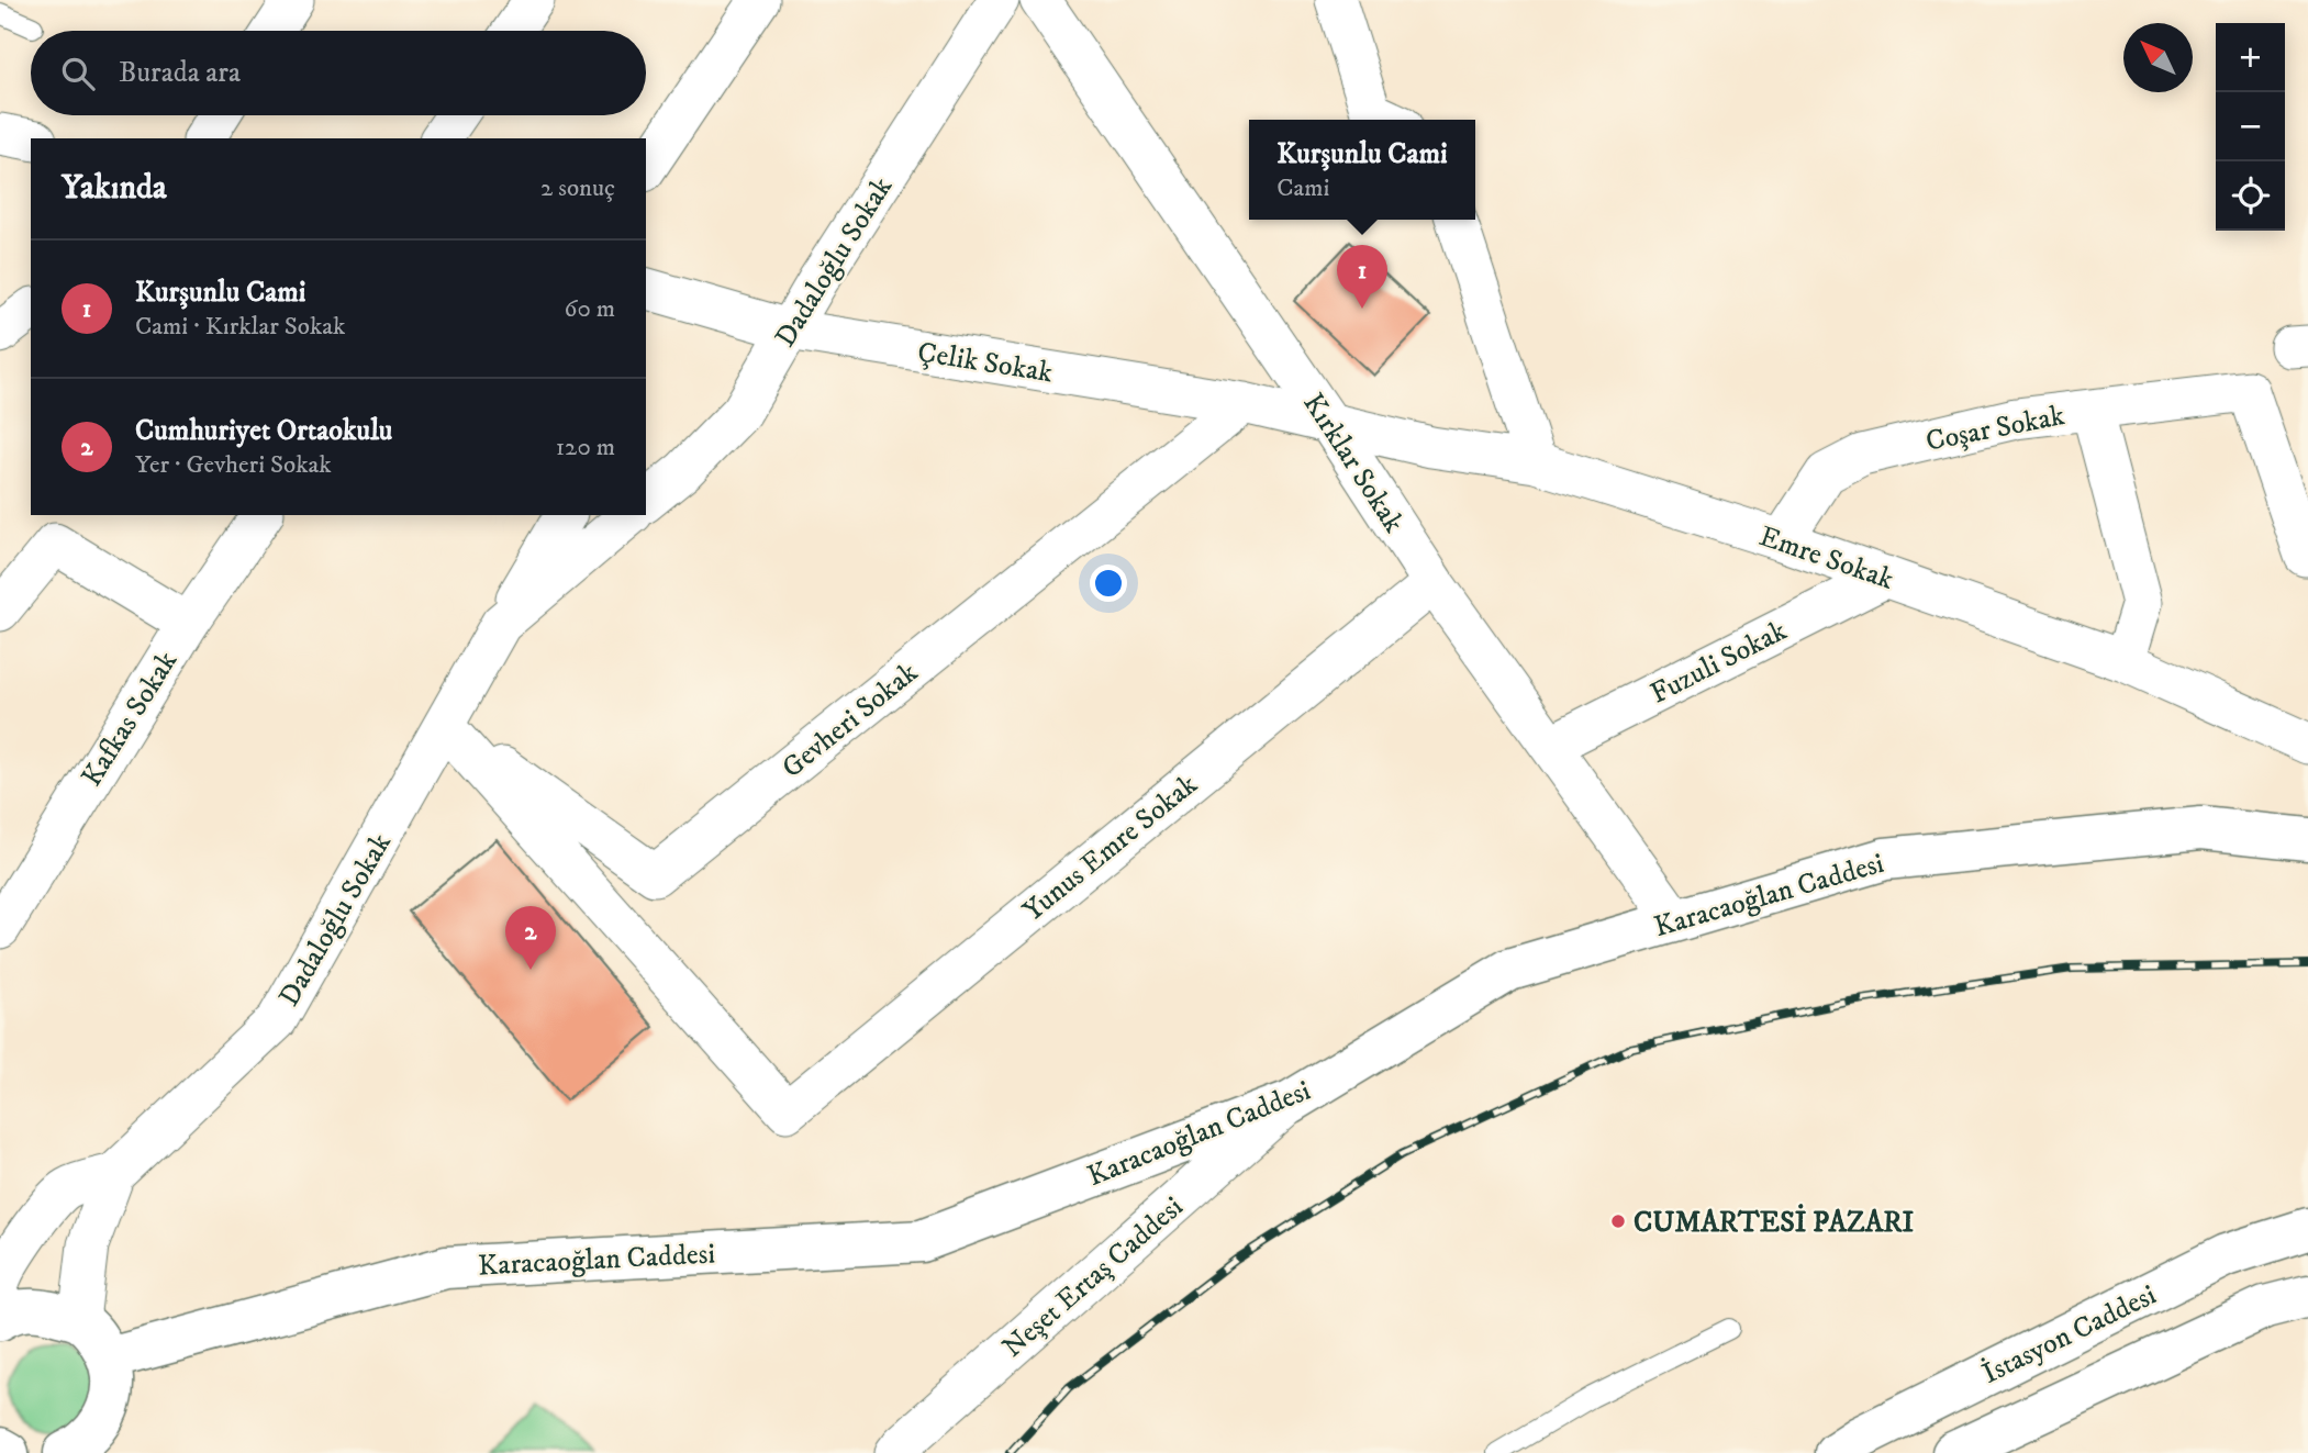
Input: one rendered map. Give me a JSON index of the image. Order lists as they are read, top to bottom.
{
  "streets": {
    "street": [
      "Dadaloğlu Sokak",
      "Çelik Sokak",
      "Coşar Sokak",
      "Kırklar Sokak",
      "Emre Sokak",
      "Fuzuli Sokak",
      "Kafkas Sokak",
      "Gevheri Sokak",
      "Yunus Emre Sokak",
      "Karacaoğlan Caddesi",
      "Neşet Ertaş Caddesi",
      "İstasyon Caddesi"
    ]
  },
  "crossings": [
    ["Dadaloğlu Sokak", "Çelik Sokak"],
    ["Dadaloğlu Sokak", "Gevheri Sokak"],
    ["Dadaloğlu Sokak", "Yunus Emre Sokak"],
    ["Çelik Sokak", "Kırklar Sokak"],
    ["Çelik Sokak", "Emre Sokak"],
    ["Çelik Sokak", "Gevheri Sokak"],
    ["Coşar Sokak", "Emre Sokak"],
    ["Kırklar Sokak", "Emre Sokak"],
    ["Kırklar Sokak", "Fuzuli Sokak"],
    ["Kırklar Sokak", "Yunus Emre Sokak"],
    ["Kırklar Sokak", "Karacaoğlan Caddesi"],
    ["Emre Sokak", "Fuzuli Sokak"],
    ["Gevheri Sokak", "Yunus Emre Sokak"],
    ["Karacaoğlan Caddesi", "Neşet Ertaş Caddesi"]
  ],
  "places": ["CUMARTESİ PAZARI"],
  "north": "top left",
  "page": {
    "map_buttons": ["+", "−"],
    "search": "Burada ara",
    "popup": ["Kurşunlu Cami", "Cami"],
    "heading": ["Yakında", "2 sonuç"],
    "list": [
      {
        "mark": "1",
        "name": "Kurşunlu Cami",
        "note": "Cami · Kırklar Sokak",
        "value": "60 m"
      },
      {
        "mark": "2",
        "name": "Cumhuriyet Ortaokulu",
        "note": "Yer · Gevheri Sokak",
        "value": "120 m"
      }
    ],
    "pins": ["1", "2"]
  }
}
